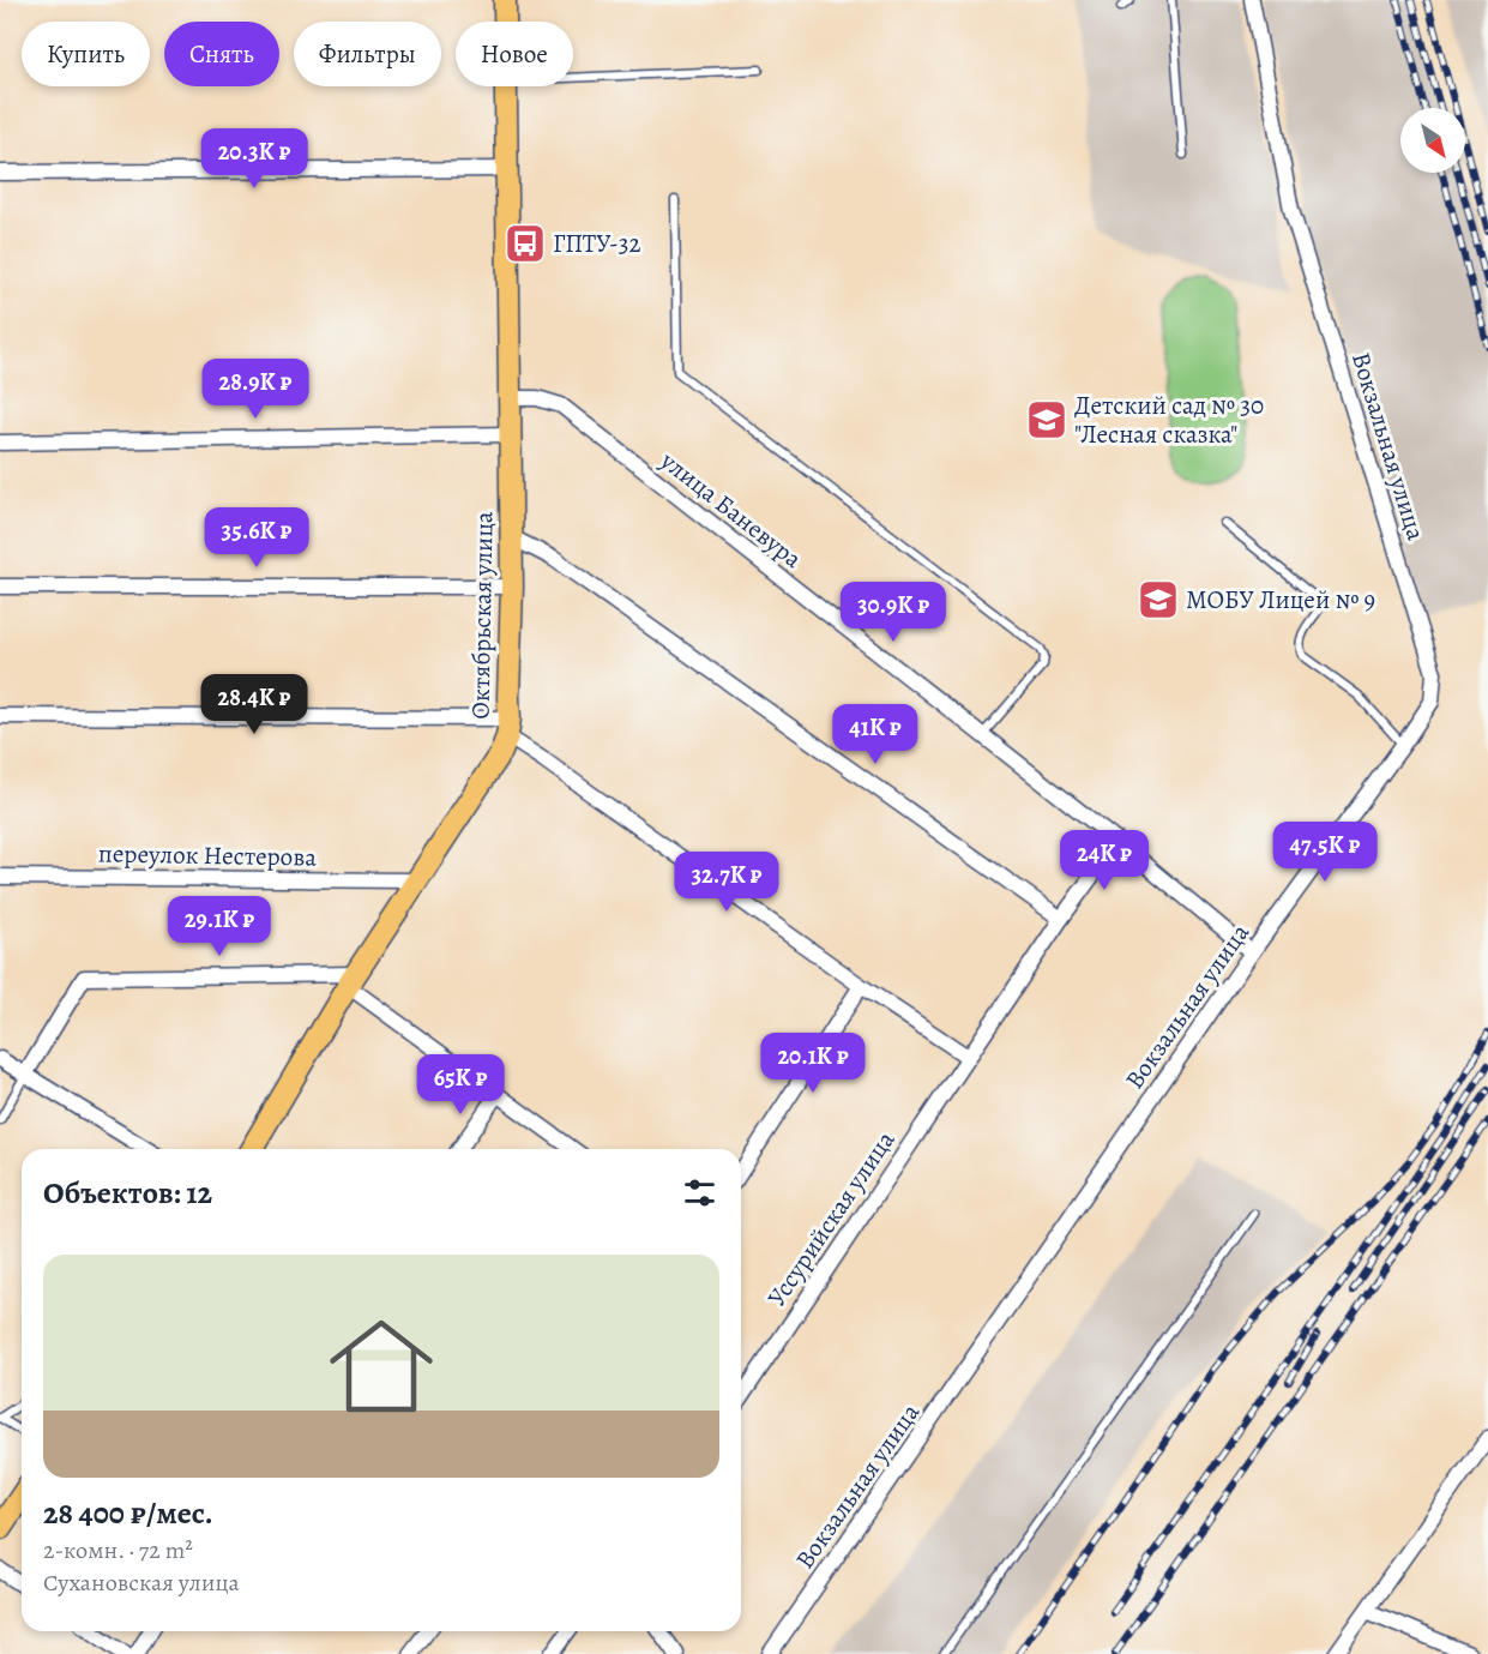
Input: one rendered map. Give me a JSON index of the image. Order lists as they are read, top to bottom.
{
  "streets": {
    "main road": ["Октябрьская улица"],
    "street": [
      "Вокзальная улица",
      "улица Баневура",
      "переулок Нестерова",
      "Уссурийская улица"
    ]
  },
  "crossings": [
    ["Вокзальная улица", "улица Баневура"],
    ["улица Баневура", "Октябрьская улица"],
    ["улица Баневура", "Уссурийская улица"],
    ["Октябрьская улица", "переулок Нестерова"]
  ],
  "places": {
    "bus stop": ["ГПТУ-32"],
    "school or university": ["Детский сад № 30 \"Лесная сказка\"", "МОБУ Лицей № 9"]
  },
  "north": "bottom right",
  "page": {
    "chip": [
      "Купить",
      "Снять",
      "Фильтры",
      "Новое"
    ],
    "price": [
      "20.3K ₽",
      "28.9K ₽",
      "35.6K ₽",
      "30.9K ₽",
      "28.4K ₽",
      "41K ₽",
      "47.5K ₽",
      "24K ₽",
      "32.7K ₽",
      "29.1K ₽",
      "20.1K ₽",
      "65K ₽"
    ],
    "heading": "Объектов: 12",
    "list": [
      {
        "name": "28 400 ₽/мес.",
        "note": "2-комн. · 72 m² · Сухановская улица"
      }
    ]
  }
}
